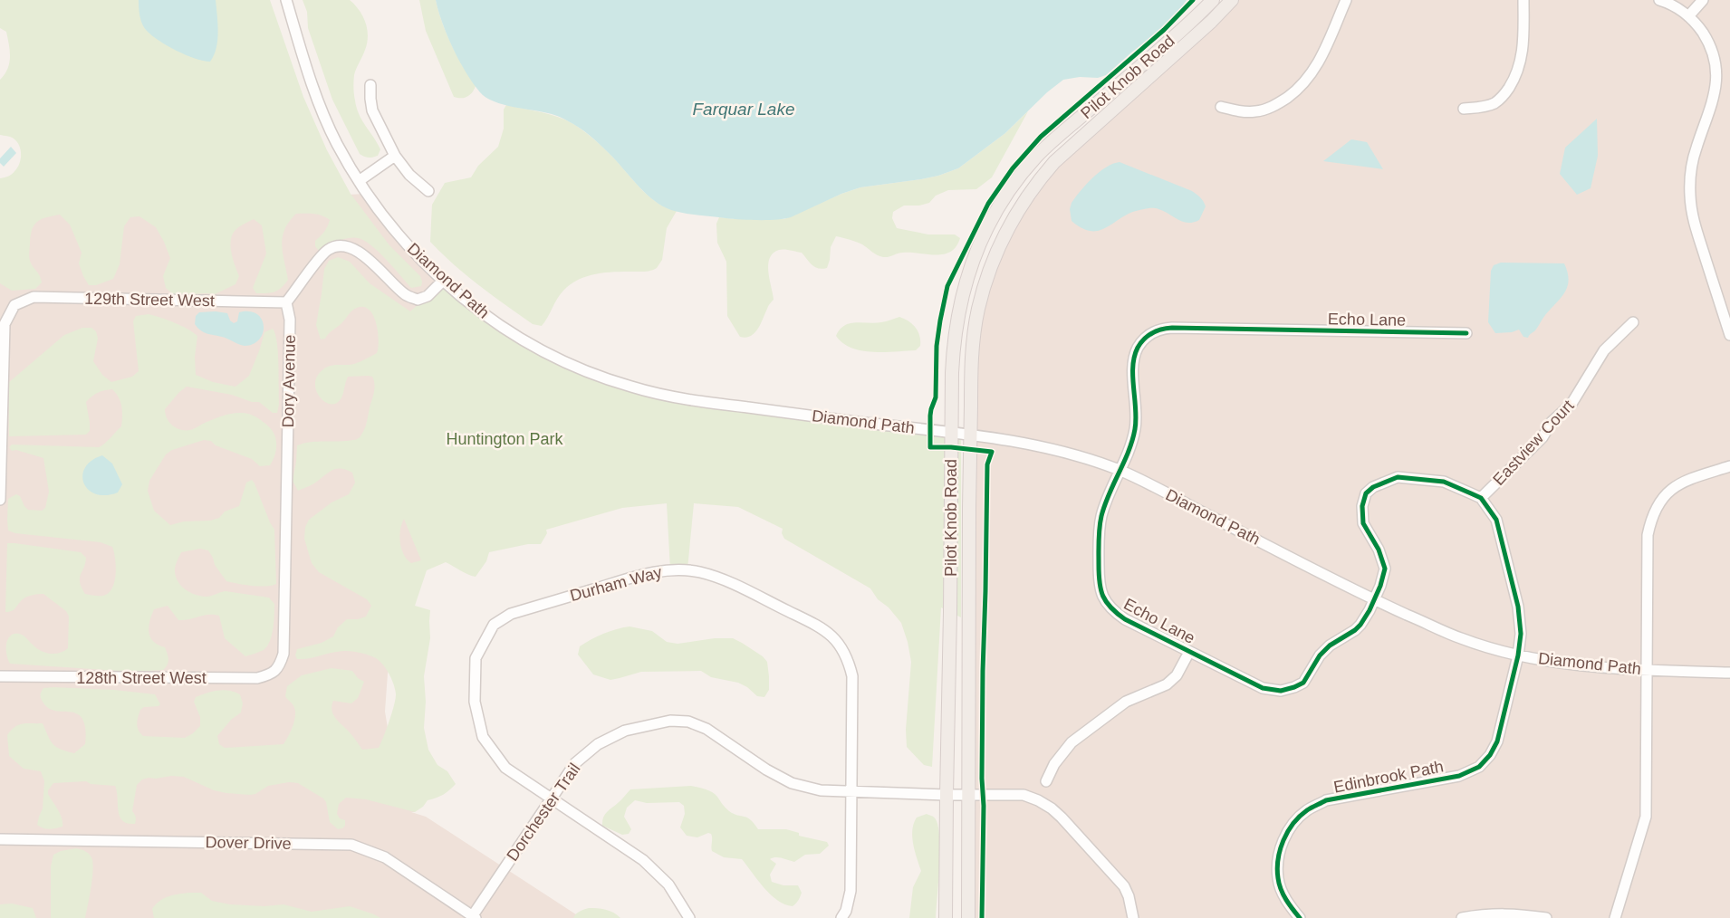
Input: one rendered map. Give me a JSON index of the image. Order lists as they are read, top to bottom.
{
  "streets": {
    "main road": ["Pilot Knob Road"],
    "street": [
      "Diamond Path",
      "129th Street West",
      "Echo Lane",
      "Dory Avenue",
      "Eastview Court",
      "Durham Way",
      "128th Street West",
      "Edinbrook Path",
      "Dorchester Trail",
      "Dover Drive"
    ]
  },
  "crossings": [
    ["Pilot Knob Road", "Diamond Path"],
    ["Pilot Knob Road", "Dorchester Trail"],
    ["Diamond Path", "Echo Lane"],
    ["Diamond Path", "Edinbrook Path"],
    ["129th Street West", "Dory Avenue"],
    ["Echo Lane", "Eastview Court"],
    ["Echo Lane", "Edinbrook Path"],
    ["Dory Avenue", "128th Street West"],
    ["Eastview Court", "Edinbrook Path"],
    ["Durham Way", "Dorchester Trail"],
    ["Dorchester Trail", "Dover Drive"]
  ],
  "water": ["Farquar Lake"],
  "parks": ["Huntington Park"]
}
